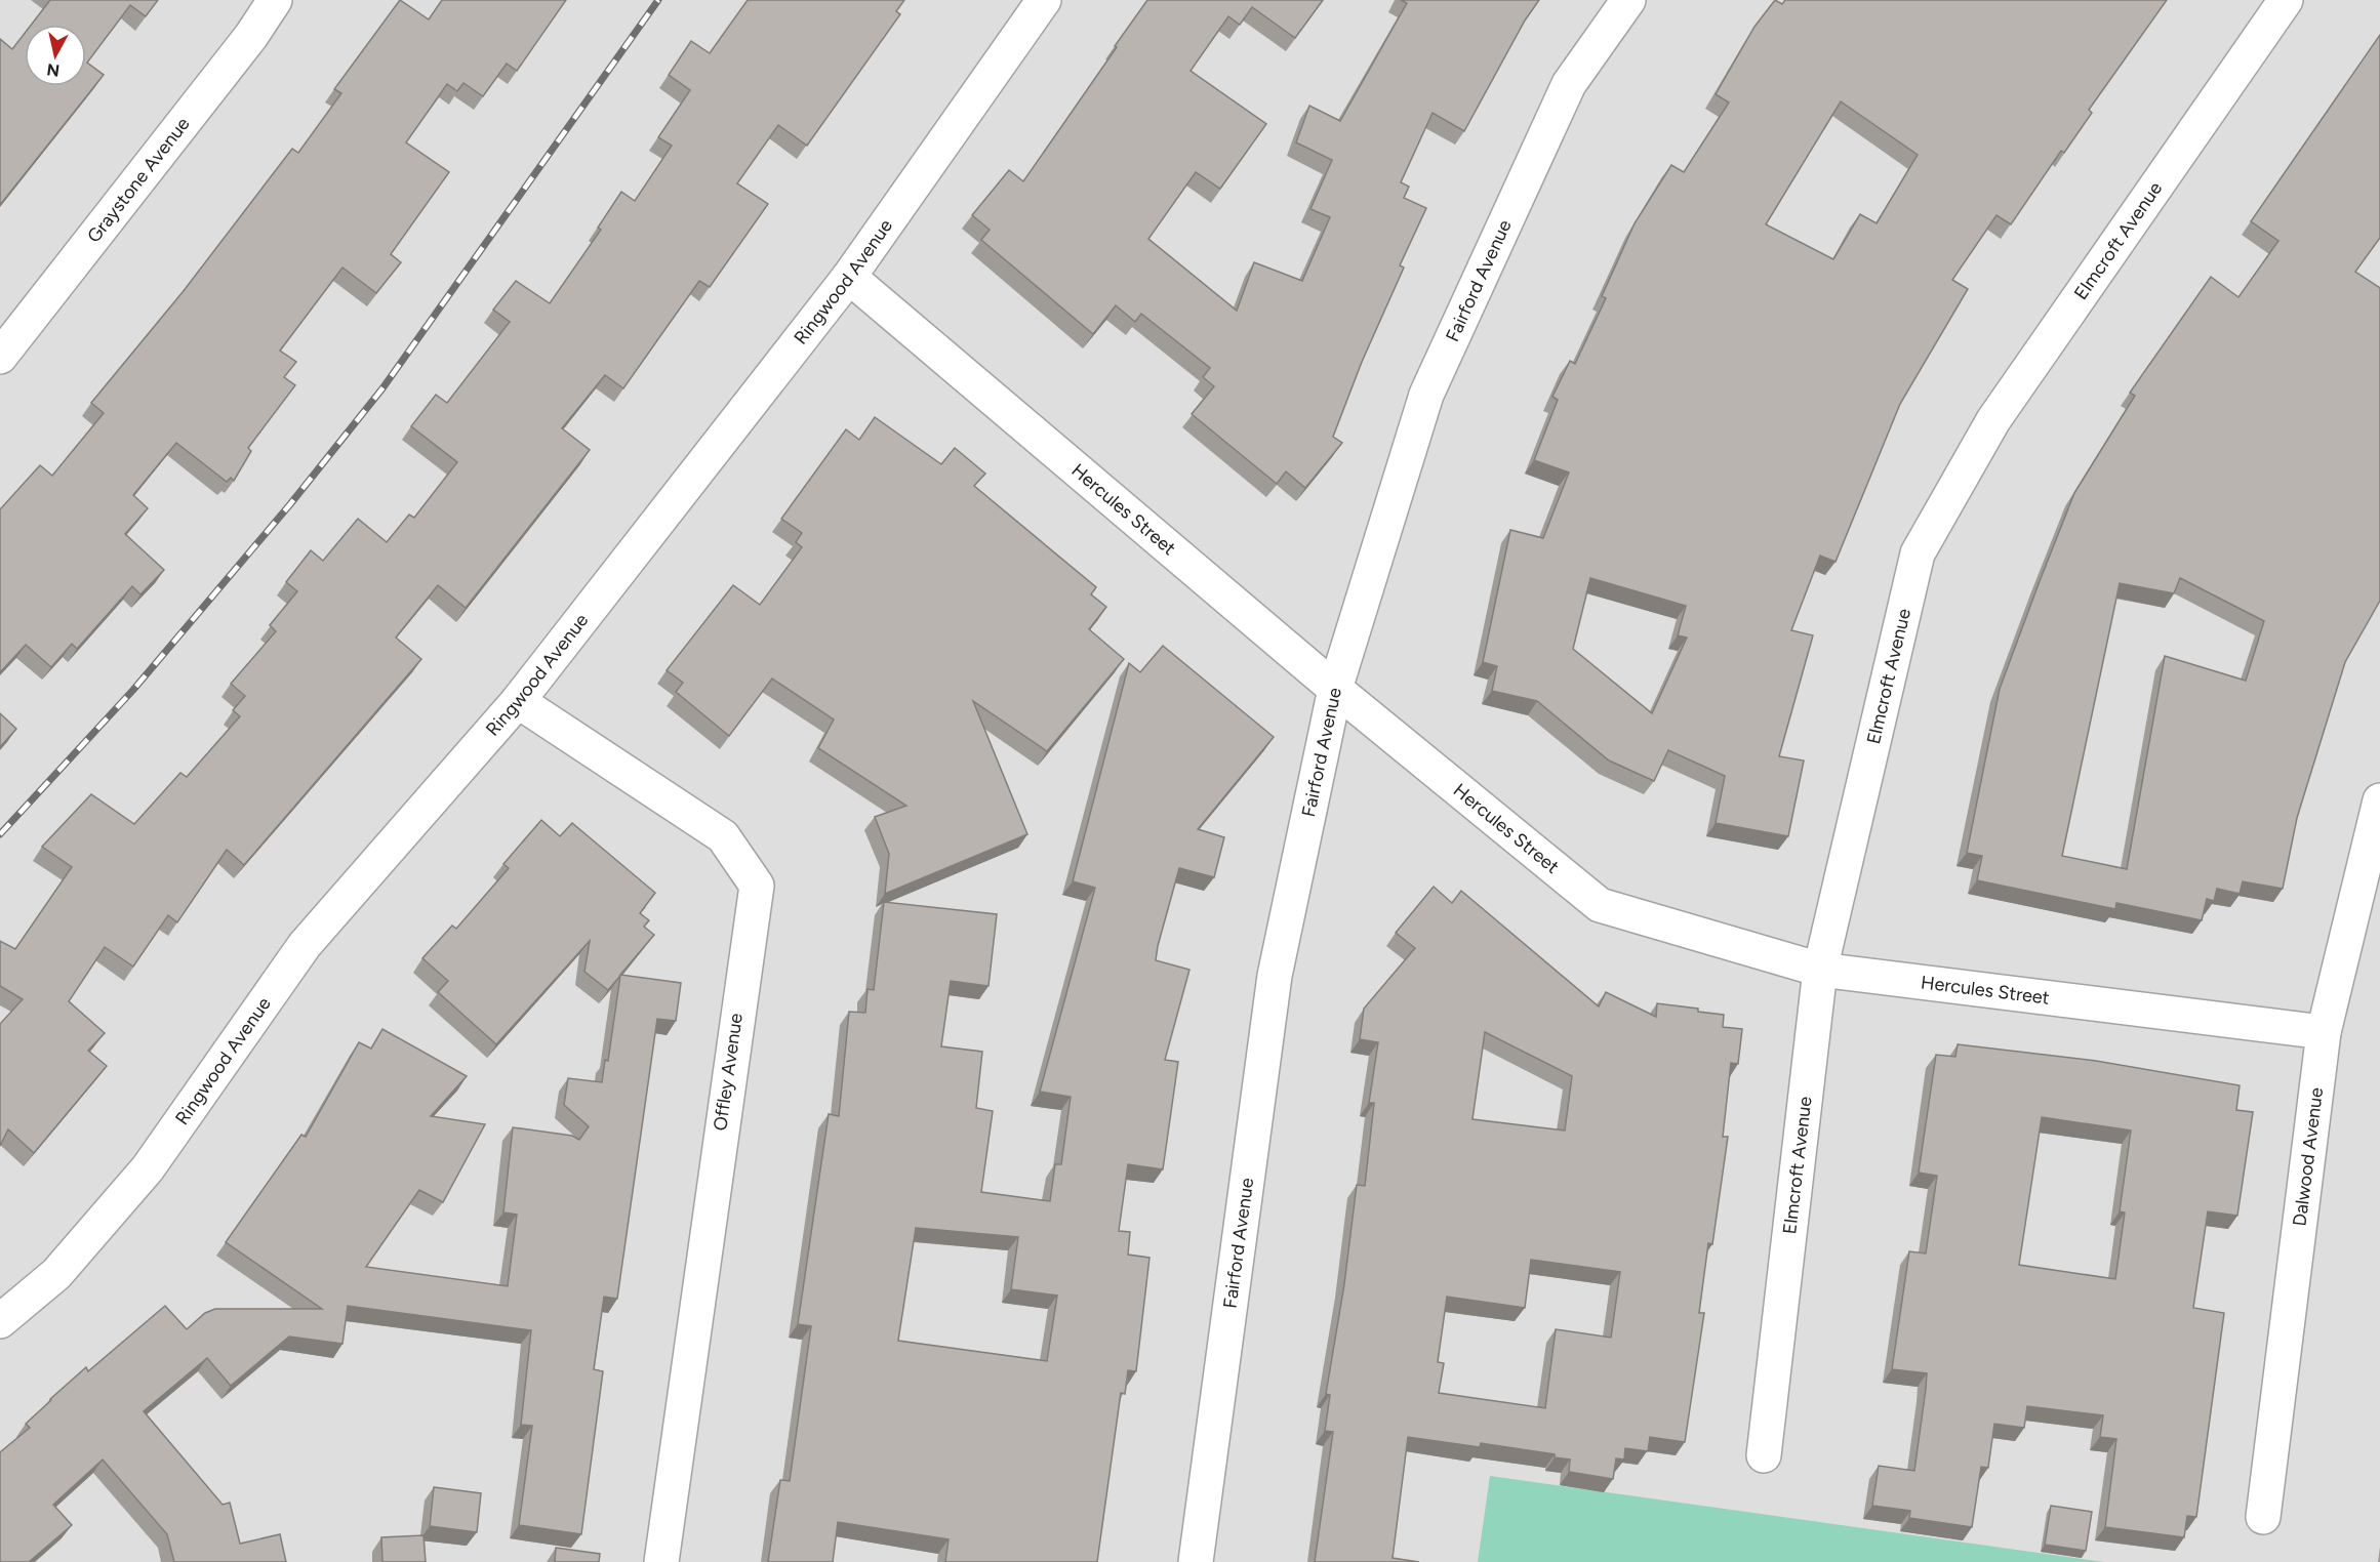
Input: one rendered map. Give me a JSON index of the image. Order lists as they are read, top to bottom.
{
  "streets": {
    "street": [
      "Graystone Avenue",
      "Elmcroft Avenue",
      "Ringwood Avenue",
      "Fairford Avenue",
      "Hercules Street",
      "Offley Avenue",
      "Dalwood Avenue"
    ]
  },
  "crossings": [
    ["Elmcroft Avenue", "Hercules Street"],
    ["Ringwood Avenue", "Hercules Street"],
    ["Ringwood Avenue", "Offley Avenue"],
    ["Fairford Avenue", "Hercules Street"],
    ["Hercules Street", "Dalwood Avenue"]
  ],
  "north": "bottom"
}
